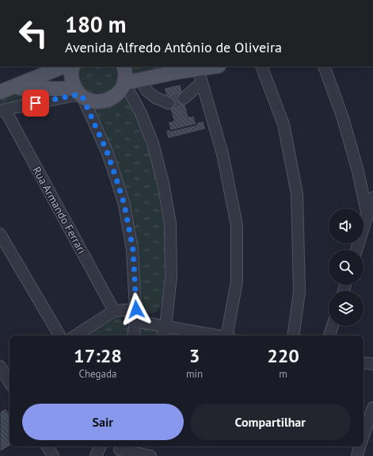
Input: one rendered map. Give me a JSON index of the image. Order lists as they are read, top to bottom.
{
  "streets": {
    "street": ["Rua Armando Ferrari"]
  },
  "page": {
    "turn": ["180 m", "Avenida Alfredo Antônio de Oliveira"],
    "eta": [
      "17:28",
      "Chegada",
      "3",
      "min",
      "220",
      "m"
    ],
    "buttons": ["Sair", "Compartilhar"]
  }
}
